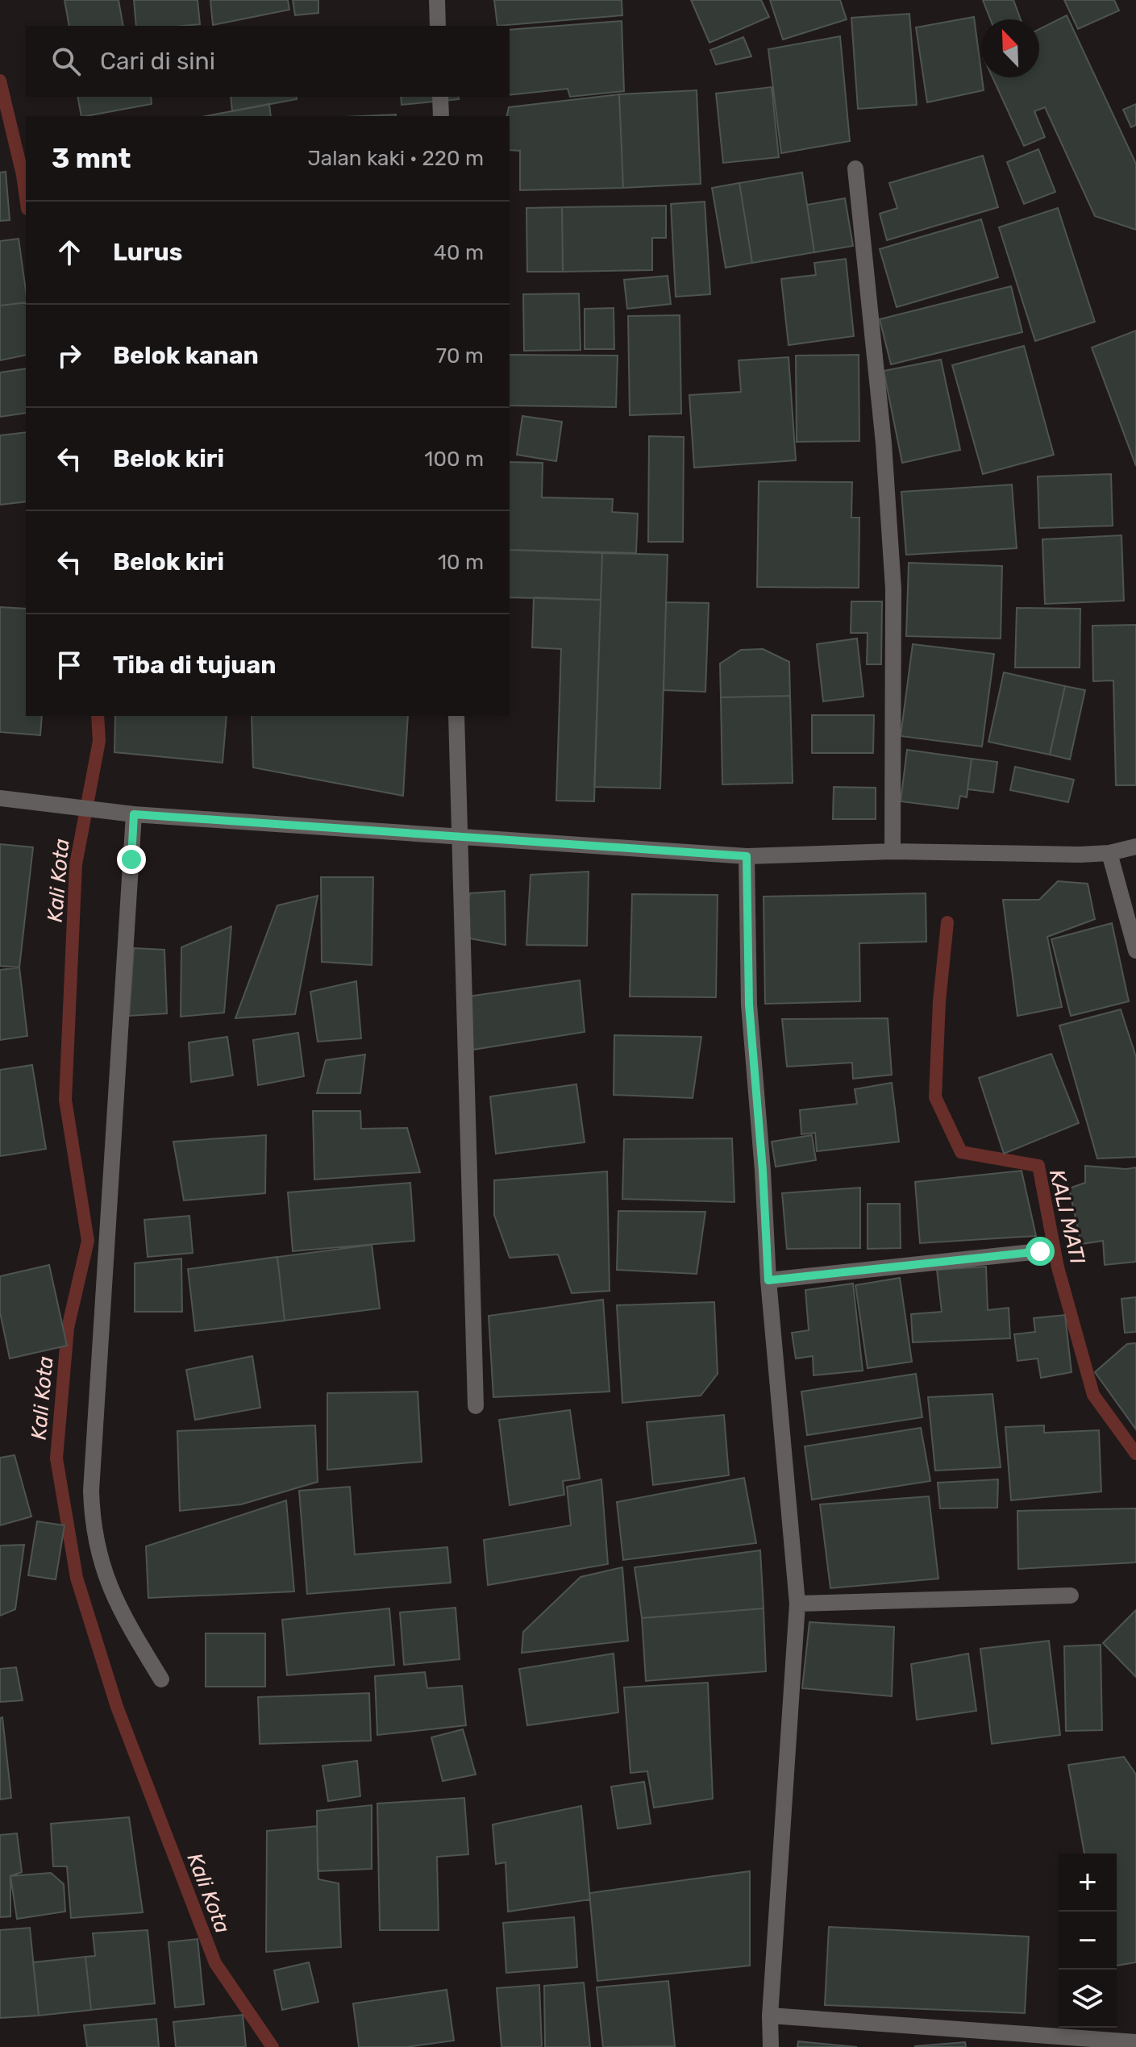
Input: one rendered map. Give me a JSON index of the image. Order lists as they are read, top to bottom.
{
  "water": ["Kali Kota", "KALI MATI"],
  "north": "top left",
  "page": {
    "search": "Cari di sini",
    "heading": ["3 mnt", "Jalan kaki · 220 m"],
    "list": [
      ["Lurus", "40 m"],
      ["Belok kanan", "70 m"],
      ["Belok kiri", "100 m"],
      ["Belok kiri", "10 m"],
      "Tiba di tujuan"
    ],
    "map_buttons": ["+", "−"]
  }
}
